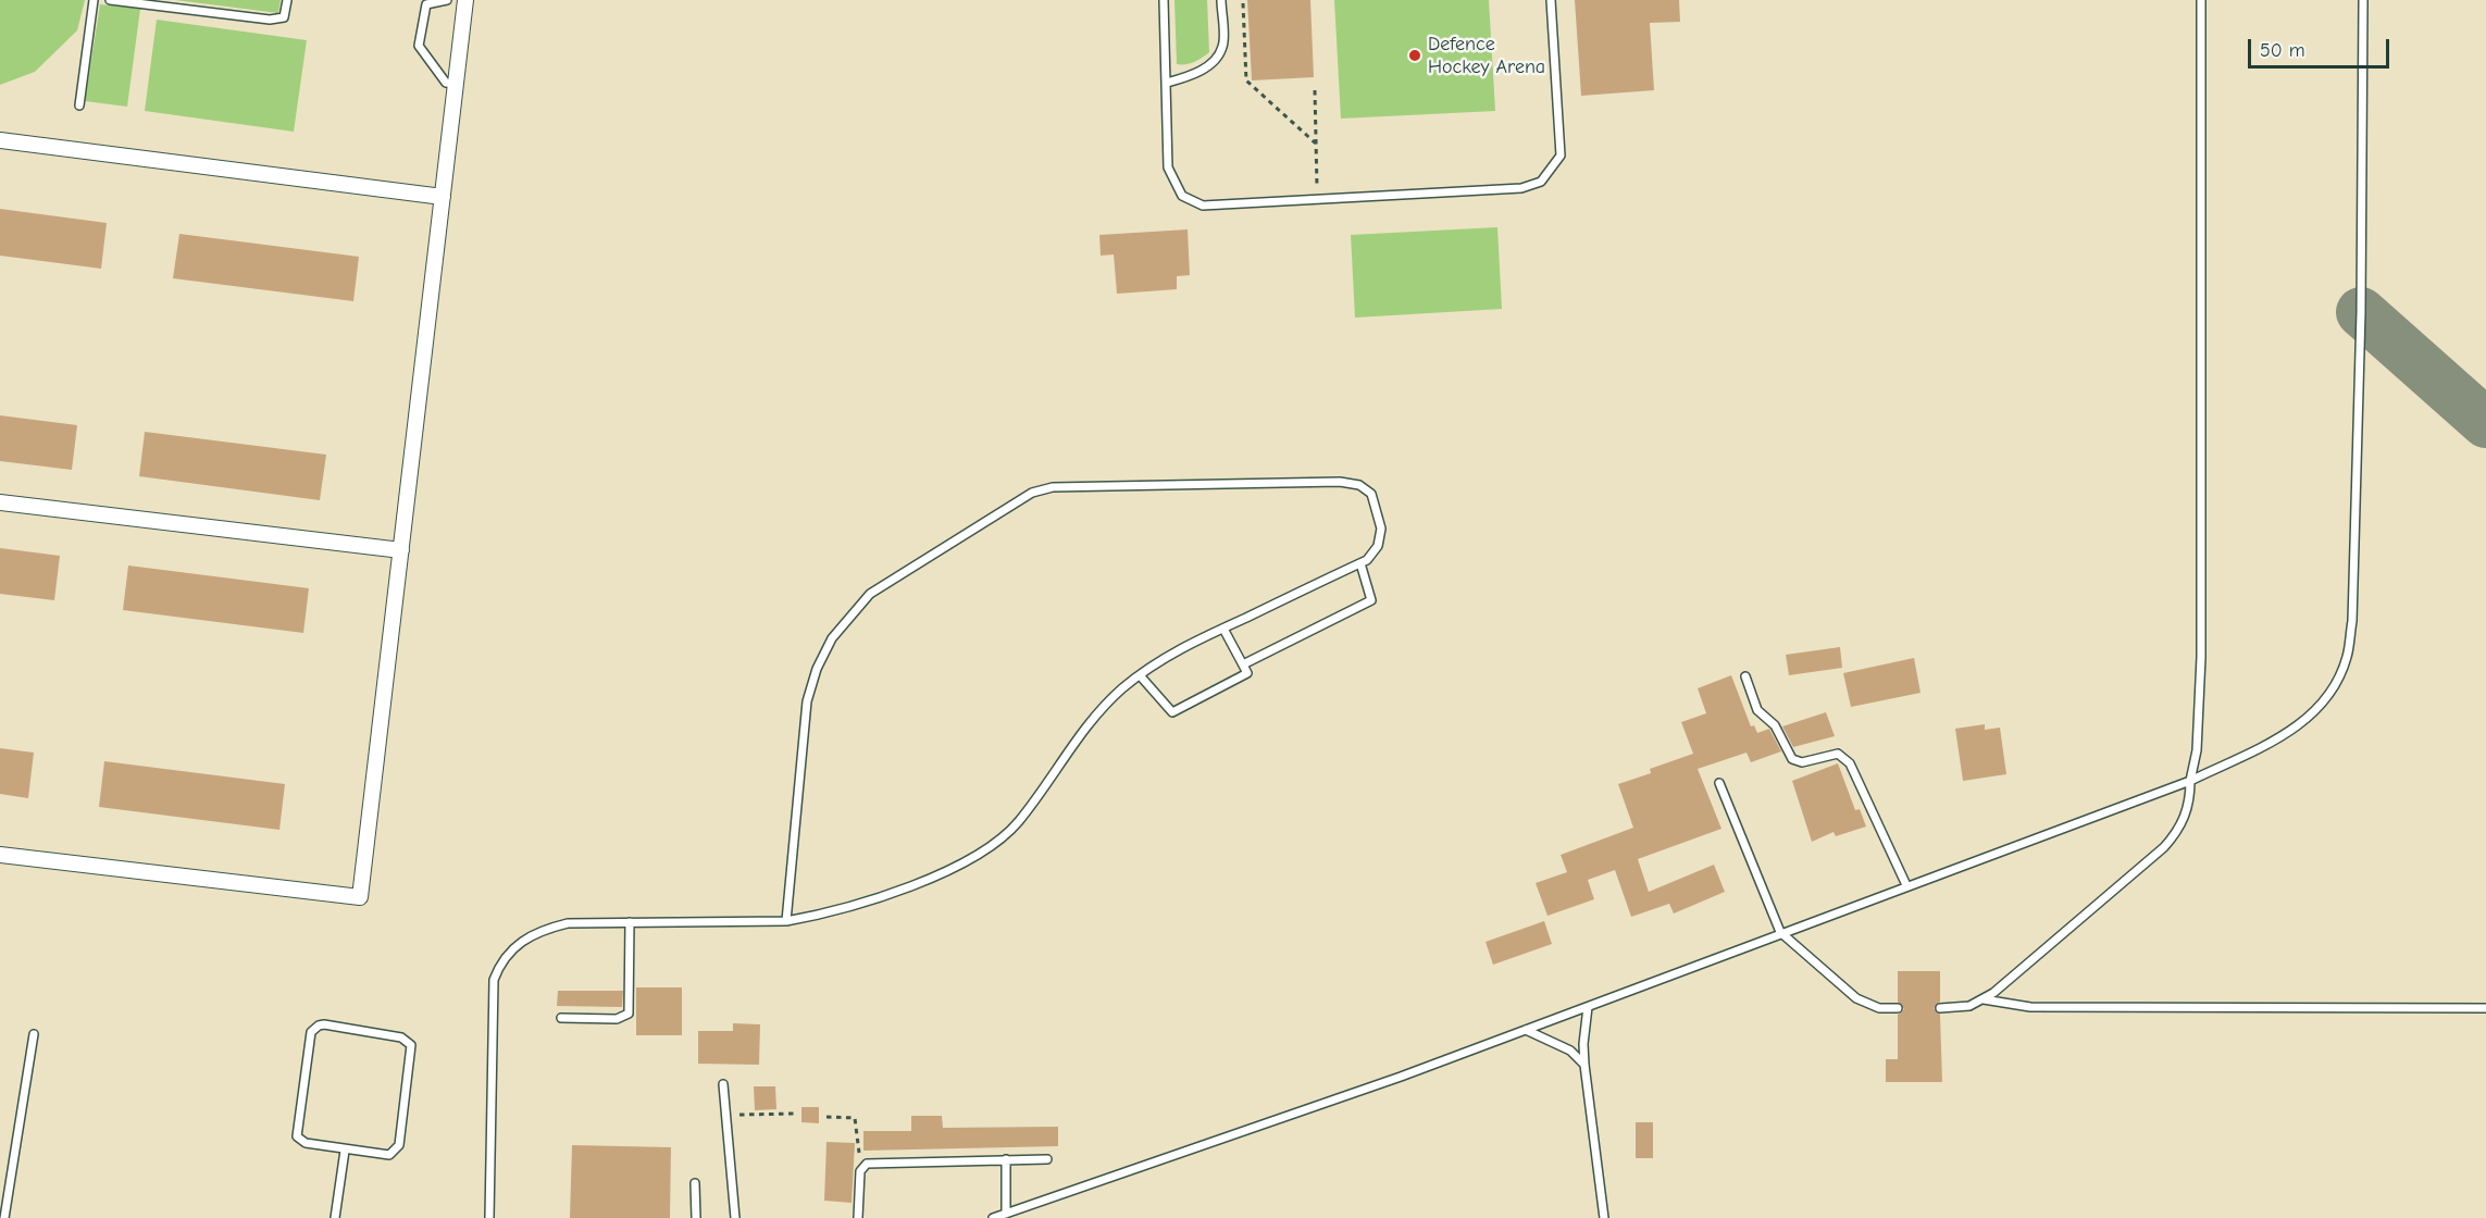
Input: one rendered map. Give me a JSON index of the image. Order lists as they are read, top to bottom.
{
  "places": ["Defence Hockey Arena"],
  "scale_bar": "50 m"
}
